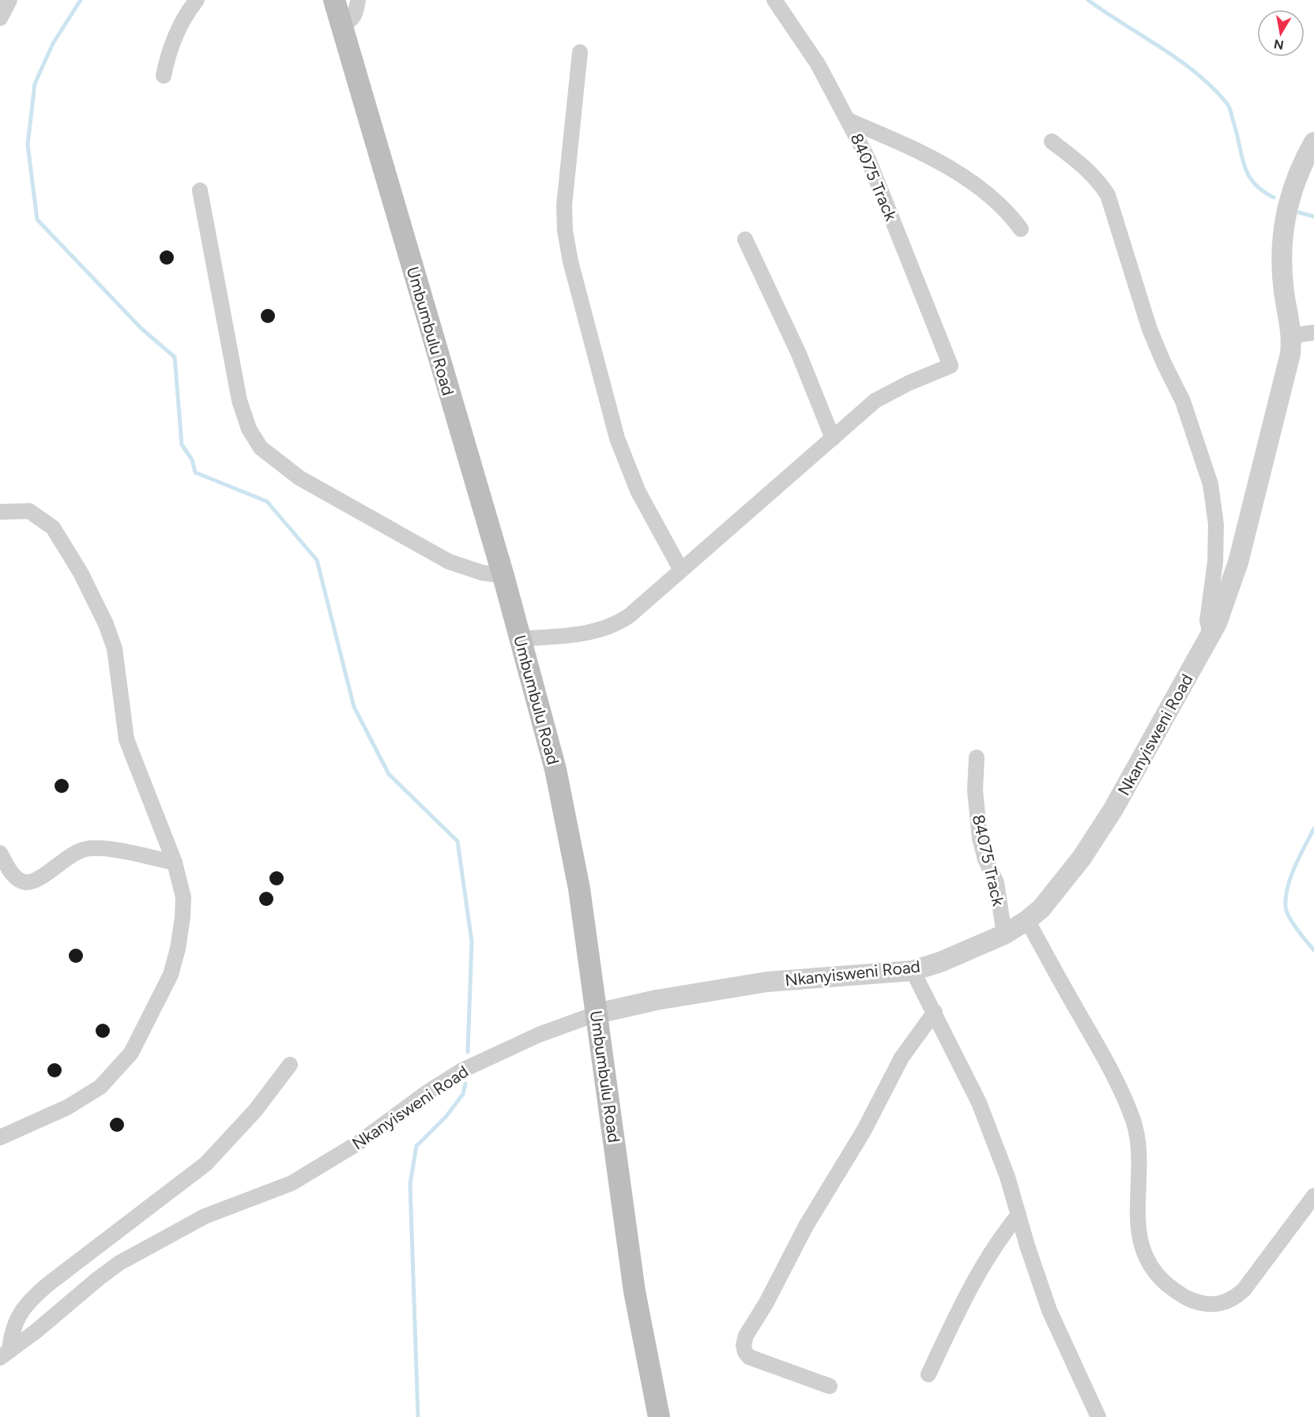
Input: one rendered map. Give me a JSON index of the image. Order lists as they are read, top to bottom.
{
  "streets": {
    "main road": ["Umbumbulu Road"],
    "street": ["84075 Track", "Nkanyisweni Road"]
  },
  "crossings": [
    ["84075 Track", "Nkanyisweni Road"],
    ["Umbumbulu Road", "Nkanyisweni Road"]
  ],
  "north": "bottom"
}
